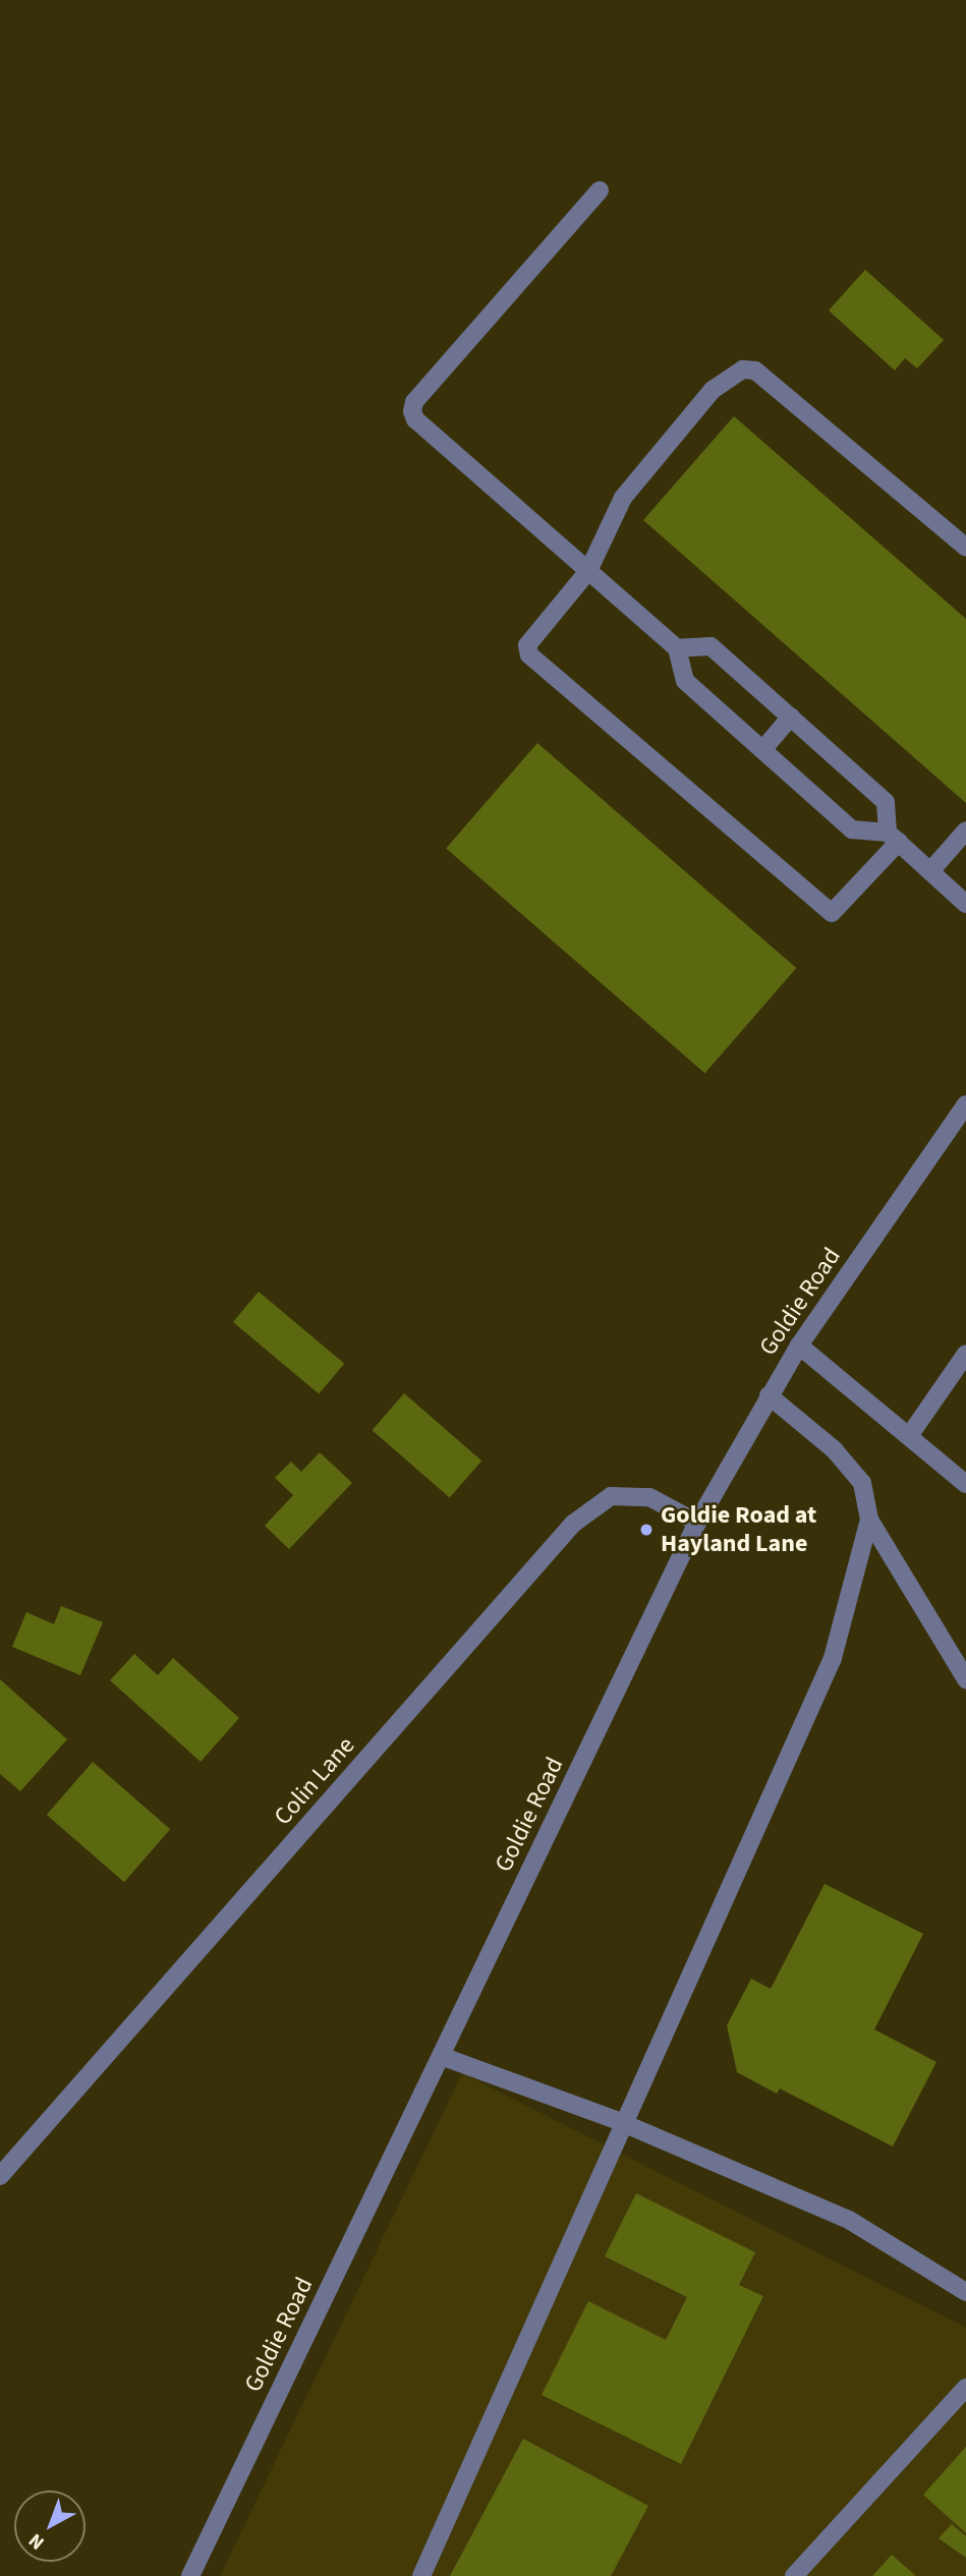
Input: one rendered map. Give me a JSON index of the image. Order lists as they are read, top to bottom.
{
  "streets": {
    "street": ["Goldie Road", "Colin Lane"]
  },
  "crossings": [
    ["Goldie Road", "Colin Lane"]
  ],
  "places": ["Goldie Road at Hayland Lane"],
  "north": "bottom left"
}
